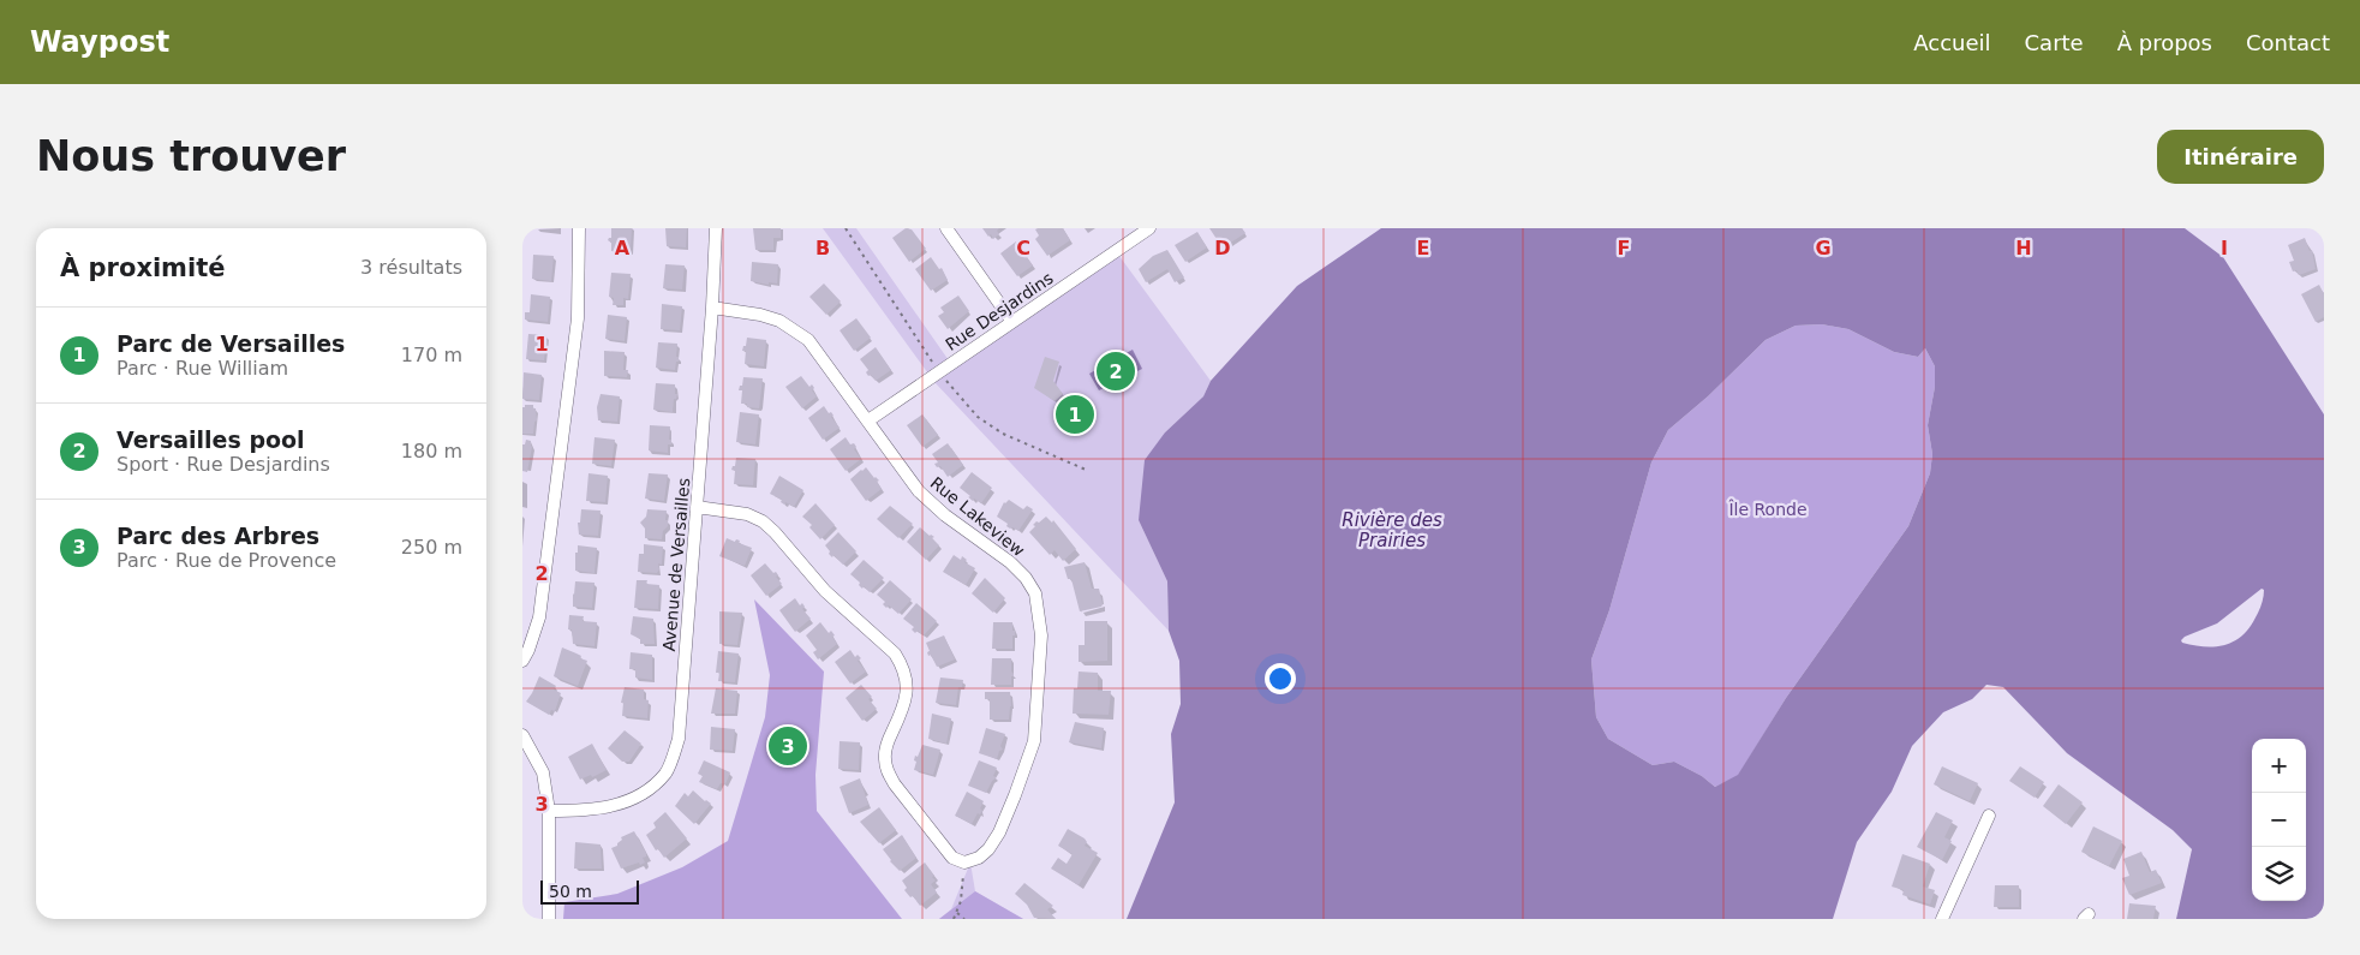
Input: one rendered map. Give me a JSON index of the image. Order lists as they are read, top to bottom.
{
  "streets": {
    "street": ["Rue Desjardins", "Rue Lakeview", "Avenue de Versailles"]
  },
  "crossings": [
    ["Rue Desjardins", "Rue Lakeview"],
    ["Rue Lakeview", "Avenue de Versailles"]
  ],
  "water": ["Rivière des Prairies"],
  "parks": ["Île Ronde"],
  "scale_bar": "50 m",
  "page": {
    "header": "Waypost",
    "nav": [
      "Accueil",
      "Carte",
      "À propos",
      "Contact"
    ],
    "buttons": "Itinéraire",
    "title": "Nous trouver",
    "heading": ["À proximité", "3 résultats"],
    "list": [
      {
        "mark": "1",
        "name": "Parc de Versailles",
        "note": "Parc · Rue William",
        "value": "170 m"
      },
      {
        "mark": "2",
        "name": "Versailles pool",
        "note": "Sport · Rue Desjardins",
        "value": "180 m"
      },
      {
        "mark": "3",
        "name": "Parc des Arbres",
        "note": "Parc · Rue de Provence",
        "value": "250 m"
      }
    ],
    "pins": ["2", "1", "3"],
    "map_buttons": ["+", "−"],
    "scale": "50 m"
  },
  "grid": {
    "columns": [
      "A",
      "B",
      "C",
      "D",
      "E",
      "F",
      "G",
      "H",
      "I"
    ],
    "rows": ["1", "2", "3"]
  }
}
